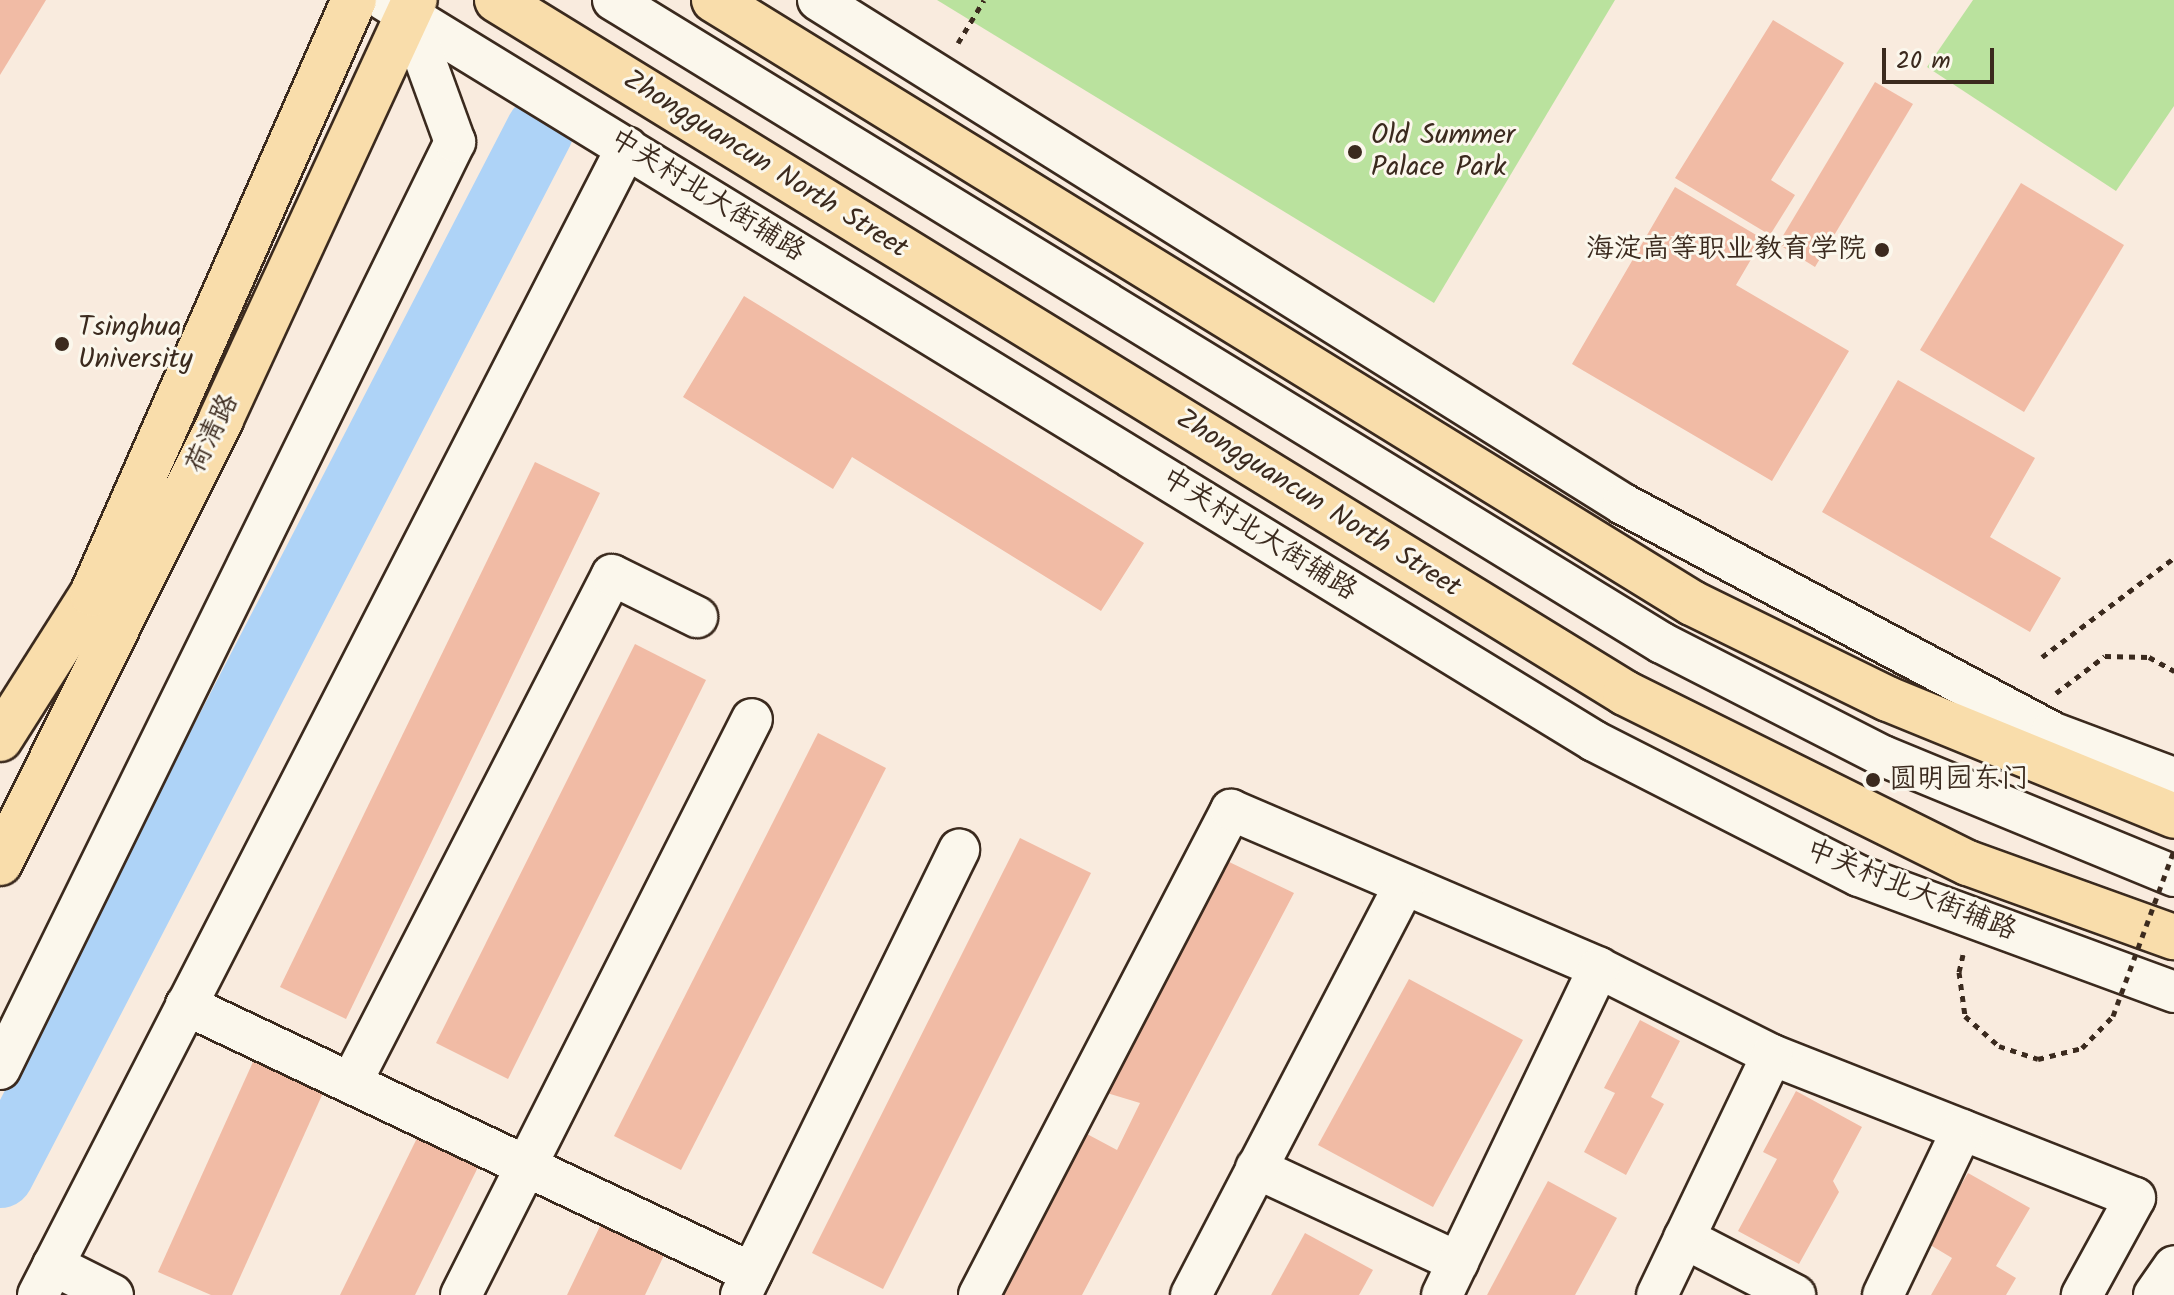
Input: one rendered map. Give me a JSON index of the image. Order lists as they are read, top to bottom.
{
  "streets": {
    "main road": ["Zhongguancun North Street", "荷清路"],
    "street": ["中关村北大街辅路"]
  },
  "crossings": [
    ["中关村北大街辅路", "荷清路"]
  ],
  "places": [
    "Old Summer Palace Park",
    "海淀高等职业教育学院",
    "Tsinghua University",
    "圆明园东门"
  ],
  "scale_bar": "20 m"
}
